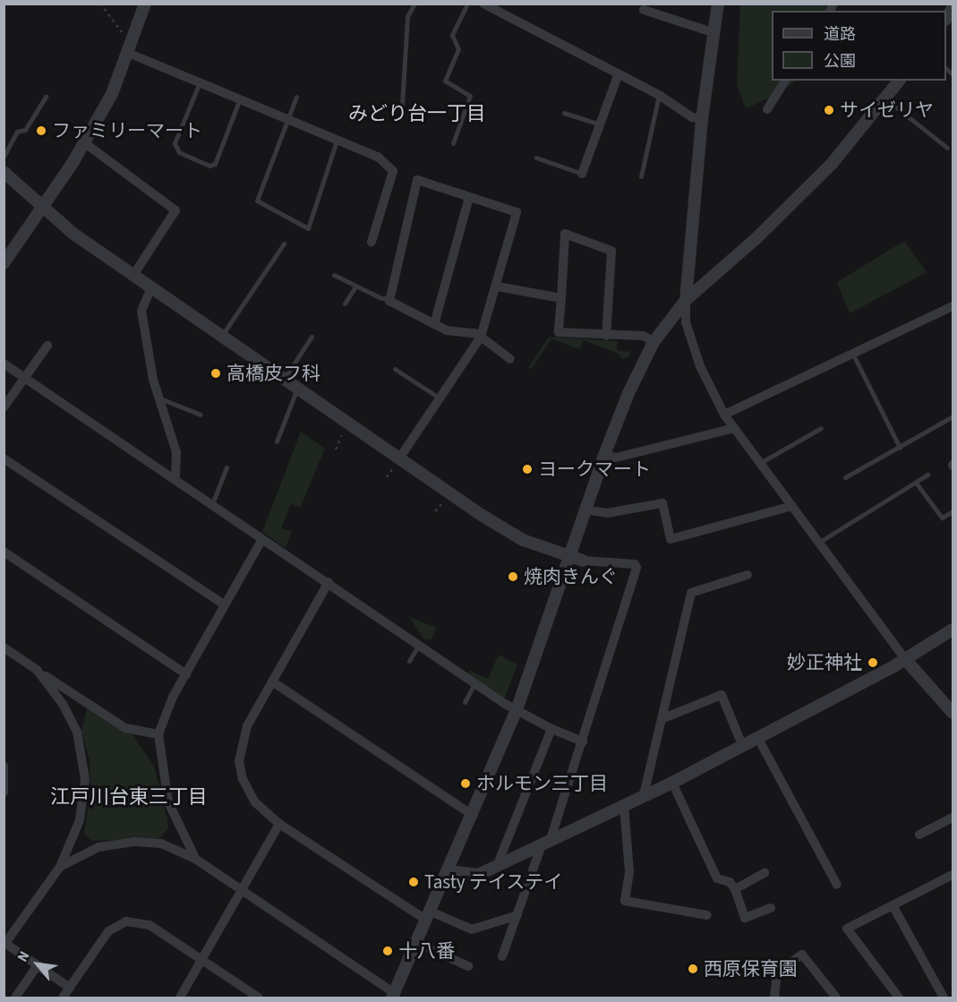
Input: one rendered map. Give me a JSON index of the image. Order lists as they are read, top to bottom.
{
  "districts": ["みどり台一丁目", "江戸川台東三丁目"],
  "places": [
    "サイゼリヤ",
    "ファミリーマート",
    "高橋皮フ科",
    "ヨークマート",
    "焼肉きんぐ",
    "妙正神社",
    "ホルモン三丁目",
    "Tasty テイステイ",
    "十八番",
    "西原保育園"
  ],
  "legend": ["道路", "公園"],
  "north": "top left"
}
